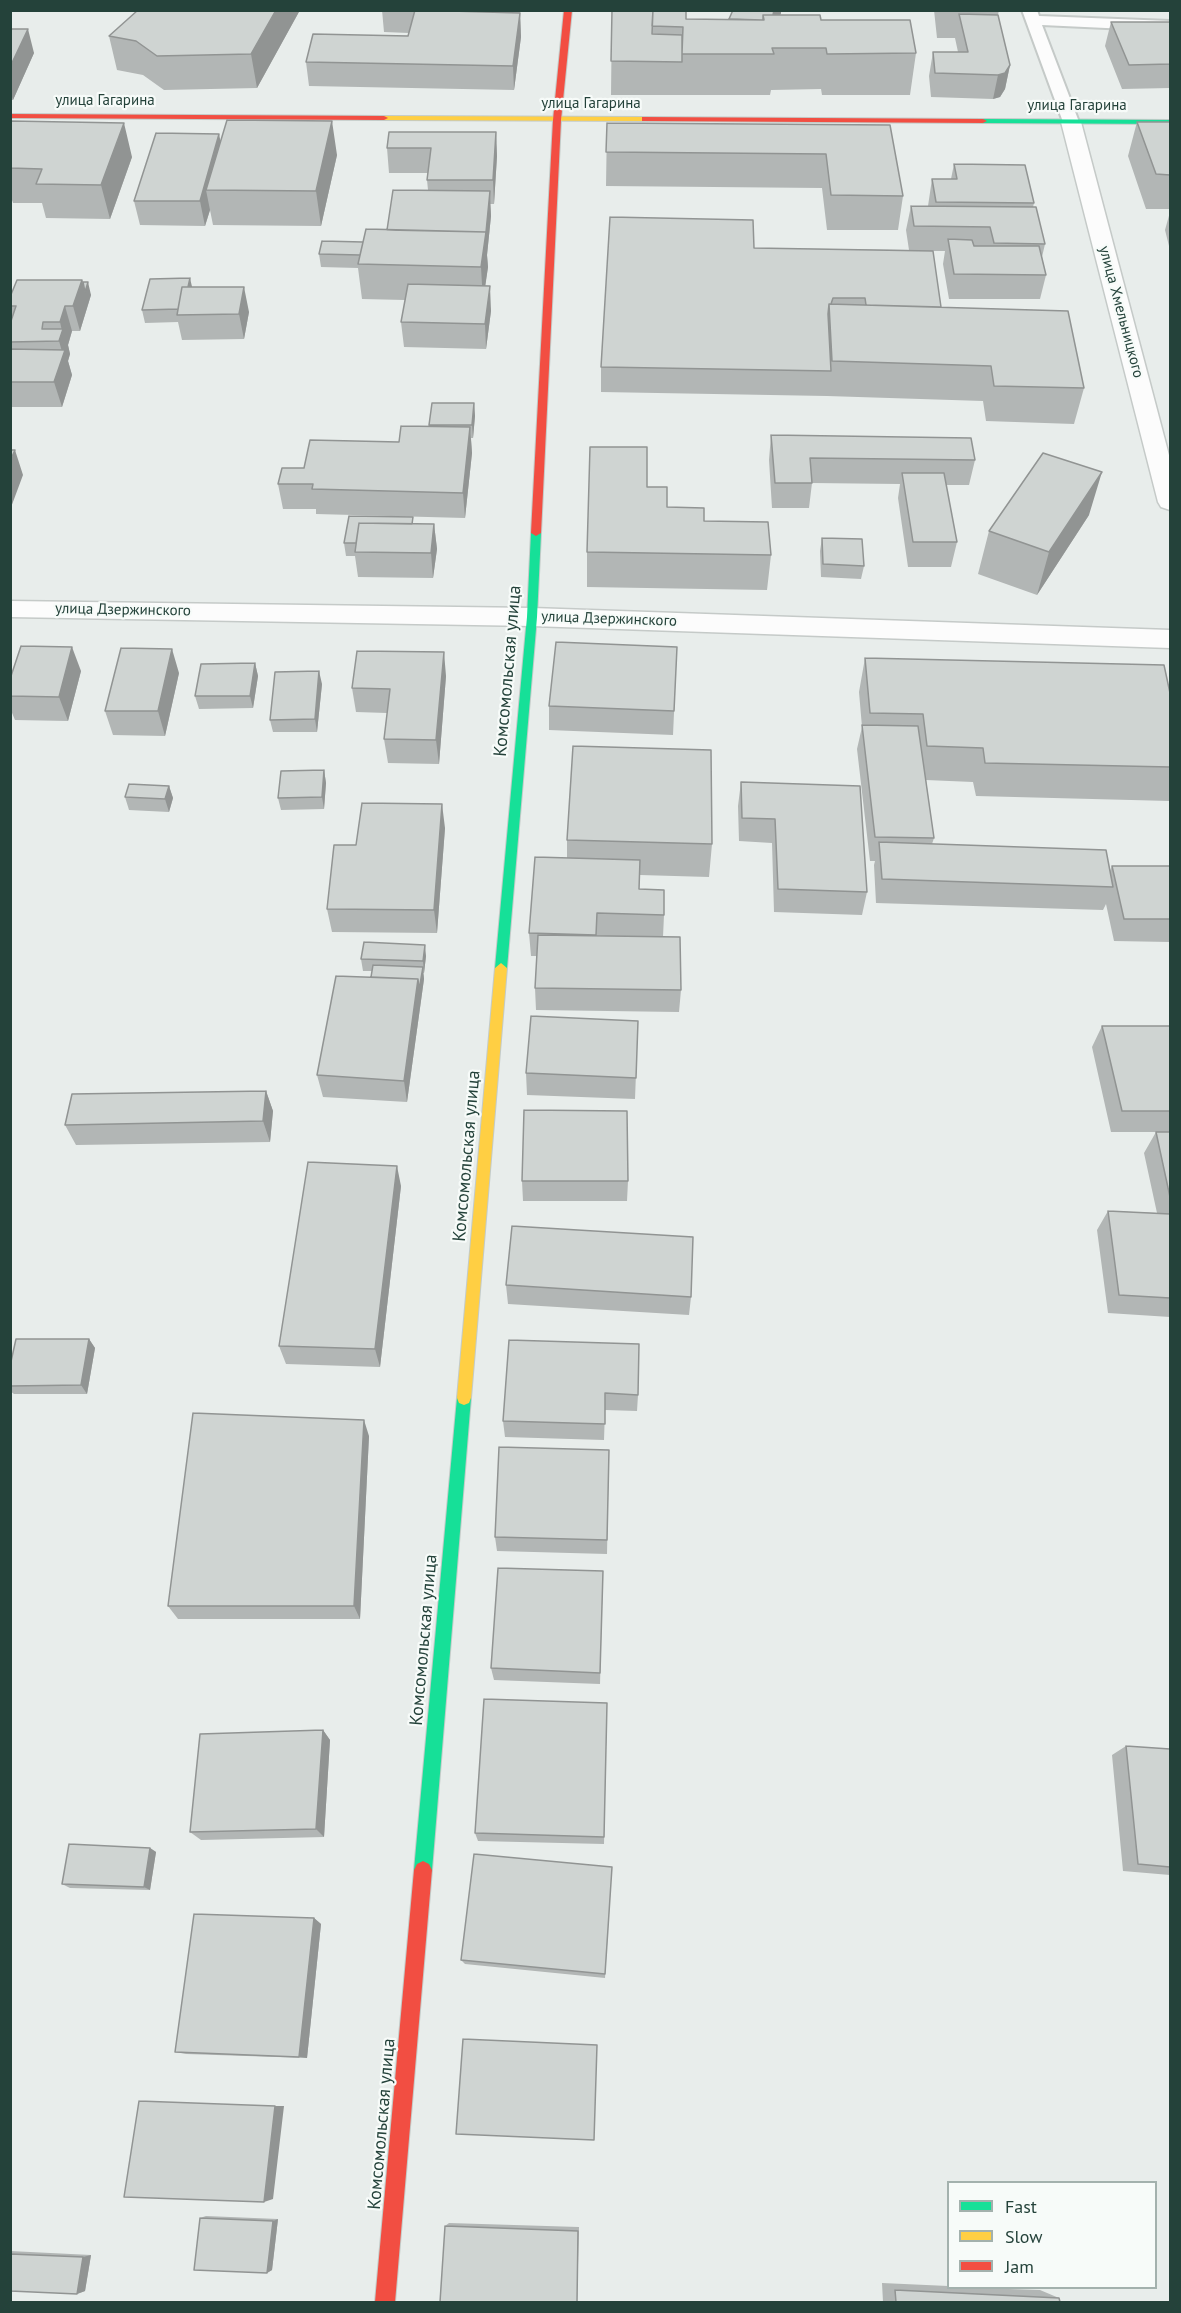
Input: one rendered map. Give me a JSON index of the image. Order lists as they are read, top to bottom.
{
  "streets": {
    "street": [
      "улица Гагарина",
      "улица Хмельницкого",
      "улица Дзержинского",
      "Комсомольская улица"
    ]
  },
  "crossings": [
    ["улица Гагарина", "улица Хмельницкого"],
    ["улица Гагарина", "Комсомольская улица"],
    ["улица Дзержинского", "Комсомольская улица"]
  ],
  "legend": ["Fast", "Slow", "Jam"]
}
